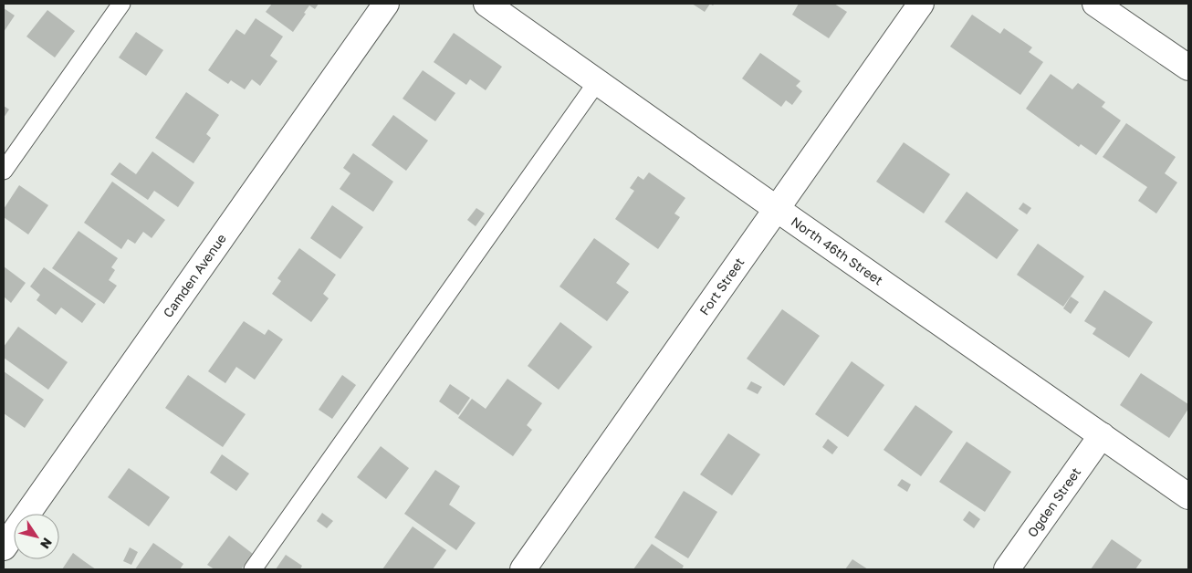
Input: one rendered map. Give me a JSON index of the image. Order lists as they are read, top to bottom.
{
  "streets": {
    "street": [
      "North 46th Street",
      "Camden Avenue",
      "Fort Street",
      "Ogden Street"
    ]
  },
  "crossings": [
    ["North 46th Street", "Fort Street"],
    ["North 46th Street", "Ogden Street"]
  ],
  "north": "bottom right"
}
